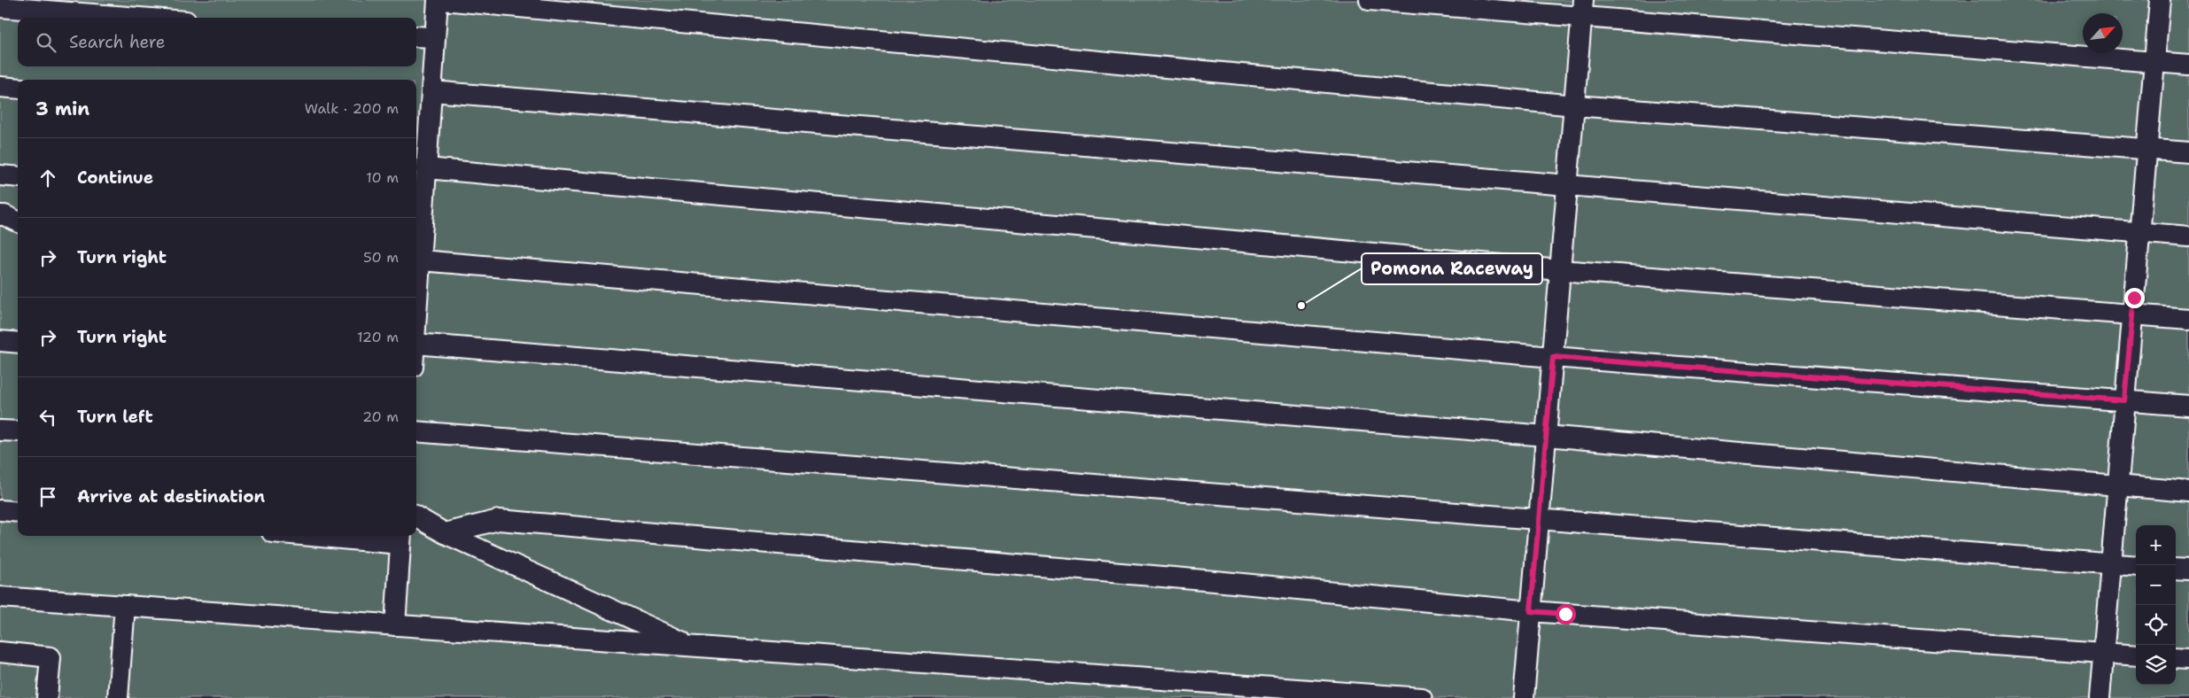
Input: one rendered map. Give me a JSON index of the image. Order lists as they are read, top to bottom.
{
  "places": ["Pomona Raceway"],
  "north": "top right",
  "page": {
    "search": "Search here",
    "heading": ["3 min", "Walk · 200 m"],
    "list": [
      ["Continue", "10 m"],
      ["Turn right", "50 m"],
      ["Turn right", "120 m"],
      ["Turn left", "20 m"],
      "Arrive at destination"
    ],
    "map_buttons": ["+", "−"]
  }
}
